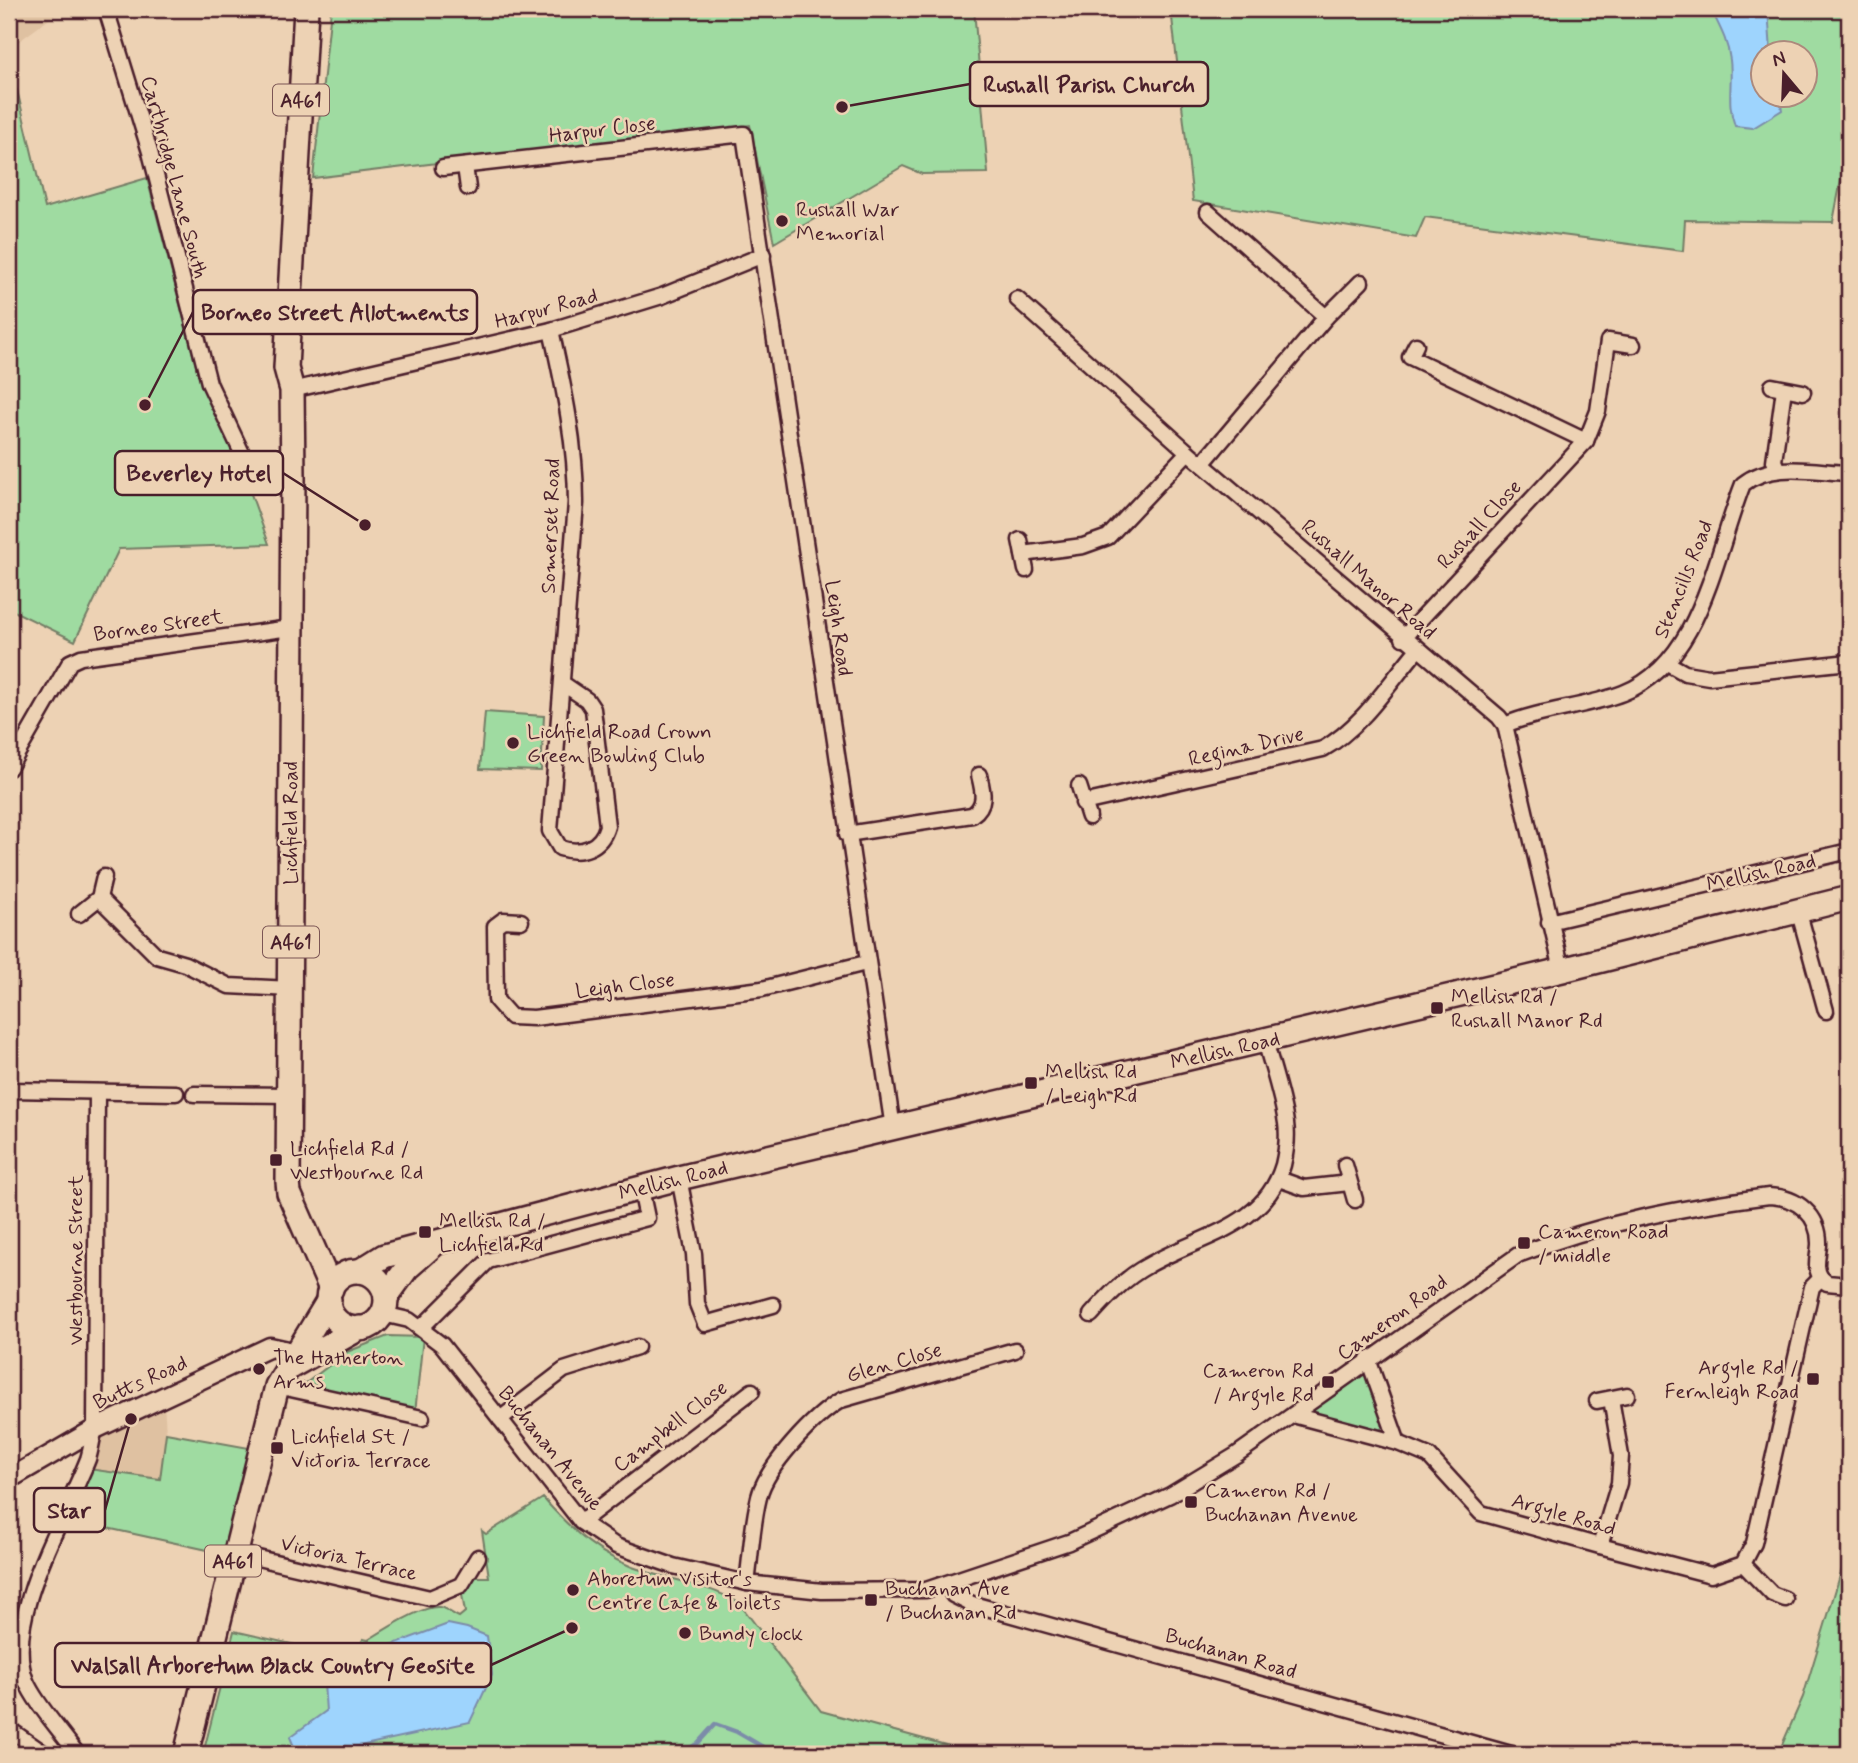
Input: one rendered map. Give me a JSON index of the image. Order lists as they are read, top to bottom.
{
  "streets": {
    "main road": ["A461", "Lichfield Road", "Mellish Road"],
    "street": [
      "Harpur Close",
      "Cartbridge Lane South",
      "Harpur Road",
      "Rushall Close",
      "Somerset Road",
      "Rushall Manor Road",
      "Stencills Road",
      "Borneo Street",
      "Leigh Road",
      "Regina Drive",
      "Leigh Close",
      "Westbourne Street",
      "Cameron Road",
      "Glen Close",
      "Butts Road",
      "Campbell Close",
      "Buchanan Avenue",
      "Argyle Road",
      "Victoria Terrace",
      "Buchanan Road"
    ]
  },
  "crossings": [
    ["A461", "Lichfield Road"],
    ["A461", "Mellish Road"],
    ["A461", "Butts Road"],
    ["A461", "Buchanan Avenue"],
    ["A461", "Victoria Terrace"],
    ["Harpur Close", "Leigh Road"],
    ["Cartbridge Lane South", "Lichfield Road"],
    ["Harpur Road", "Somerset Road"],
    ["Harpur Road", "Leigh Road"],
    ["Harpur Road", "Lichfield Road"],
    ["Rushall Close", "Rushall Manor Road"],
    ["Rushall Manor Road", "Stencills Road"],
    ["Rushall Manor Road", "Regina Drive"],
    ["Borneo Street", "Lichfield Road"],
    ["Leigh Road", "Mellish Road"],
    ["Leigh Road", "Leigh Close"],
    ["Lichfield Road", "Mellish Road"],
    ["Lichfield Road", "Buchanan Avenue"],
    ["Mellish Road", "Buchanan Avenue"],
    ["Westbourne Street", "Butts Road"],
    ["Cameron Road", "Buchanan Avenue"],
    ["Cameron Road", "Argyle Road"],
    ["Cameron Road", "Buchanan Road"],
    ["Glen Close", "Buchanan Avenue"],
    ["Campbell Close", "Buchanan Avenue"],
    ["Buchanan Avenue", "Buchanan Road"]
  ],
  "places": {
    "other": [
      "Rushall Parish Church",
      "Rushall War Memorial",
      "Borneo Street Allotments",
      "Beverley Hotel",
      "Lichfield Road Crown Green Bowling Club",
      "The Hatherton Arms",
      "Star",
      "Aboretum Visitor's Centre Cafe & Toilets",
      "Walsall Arboretum Black Country Geosite",
      "Bundy clock"
    ],
    "transit": [
      "Mellish Rd / Rushall Manor Rd",
      "Mellish Rd / Leigh Rd",
      "Lichfield Rd / Westbourne Rd",
      "Mellish Rd / Lichfield Rd",
      "Cameron Road / middle",
      "Argyle Rd / Fernleigh Road",
      "Cameron Rd / Argyle Rd",
      "Lichfield St / Victoria Terrace",
      "Cameron Rd / Buchanan Avenue",
      "Buchanan Ave / Buchanan Rd"
    ]
  },
  "north": "top"
}
